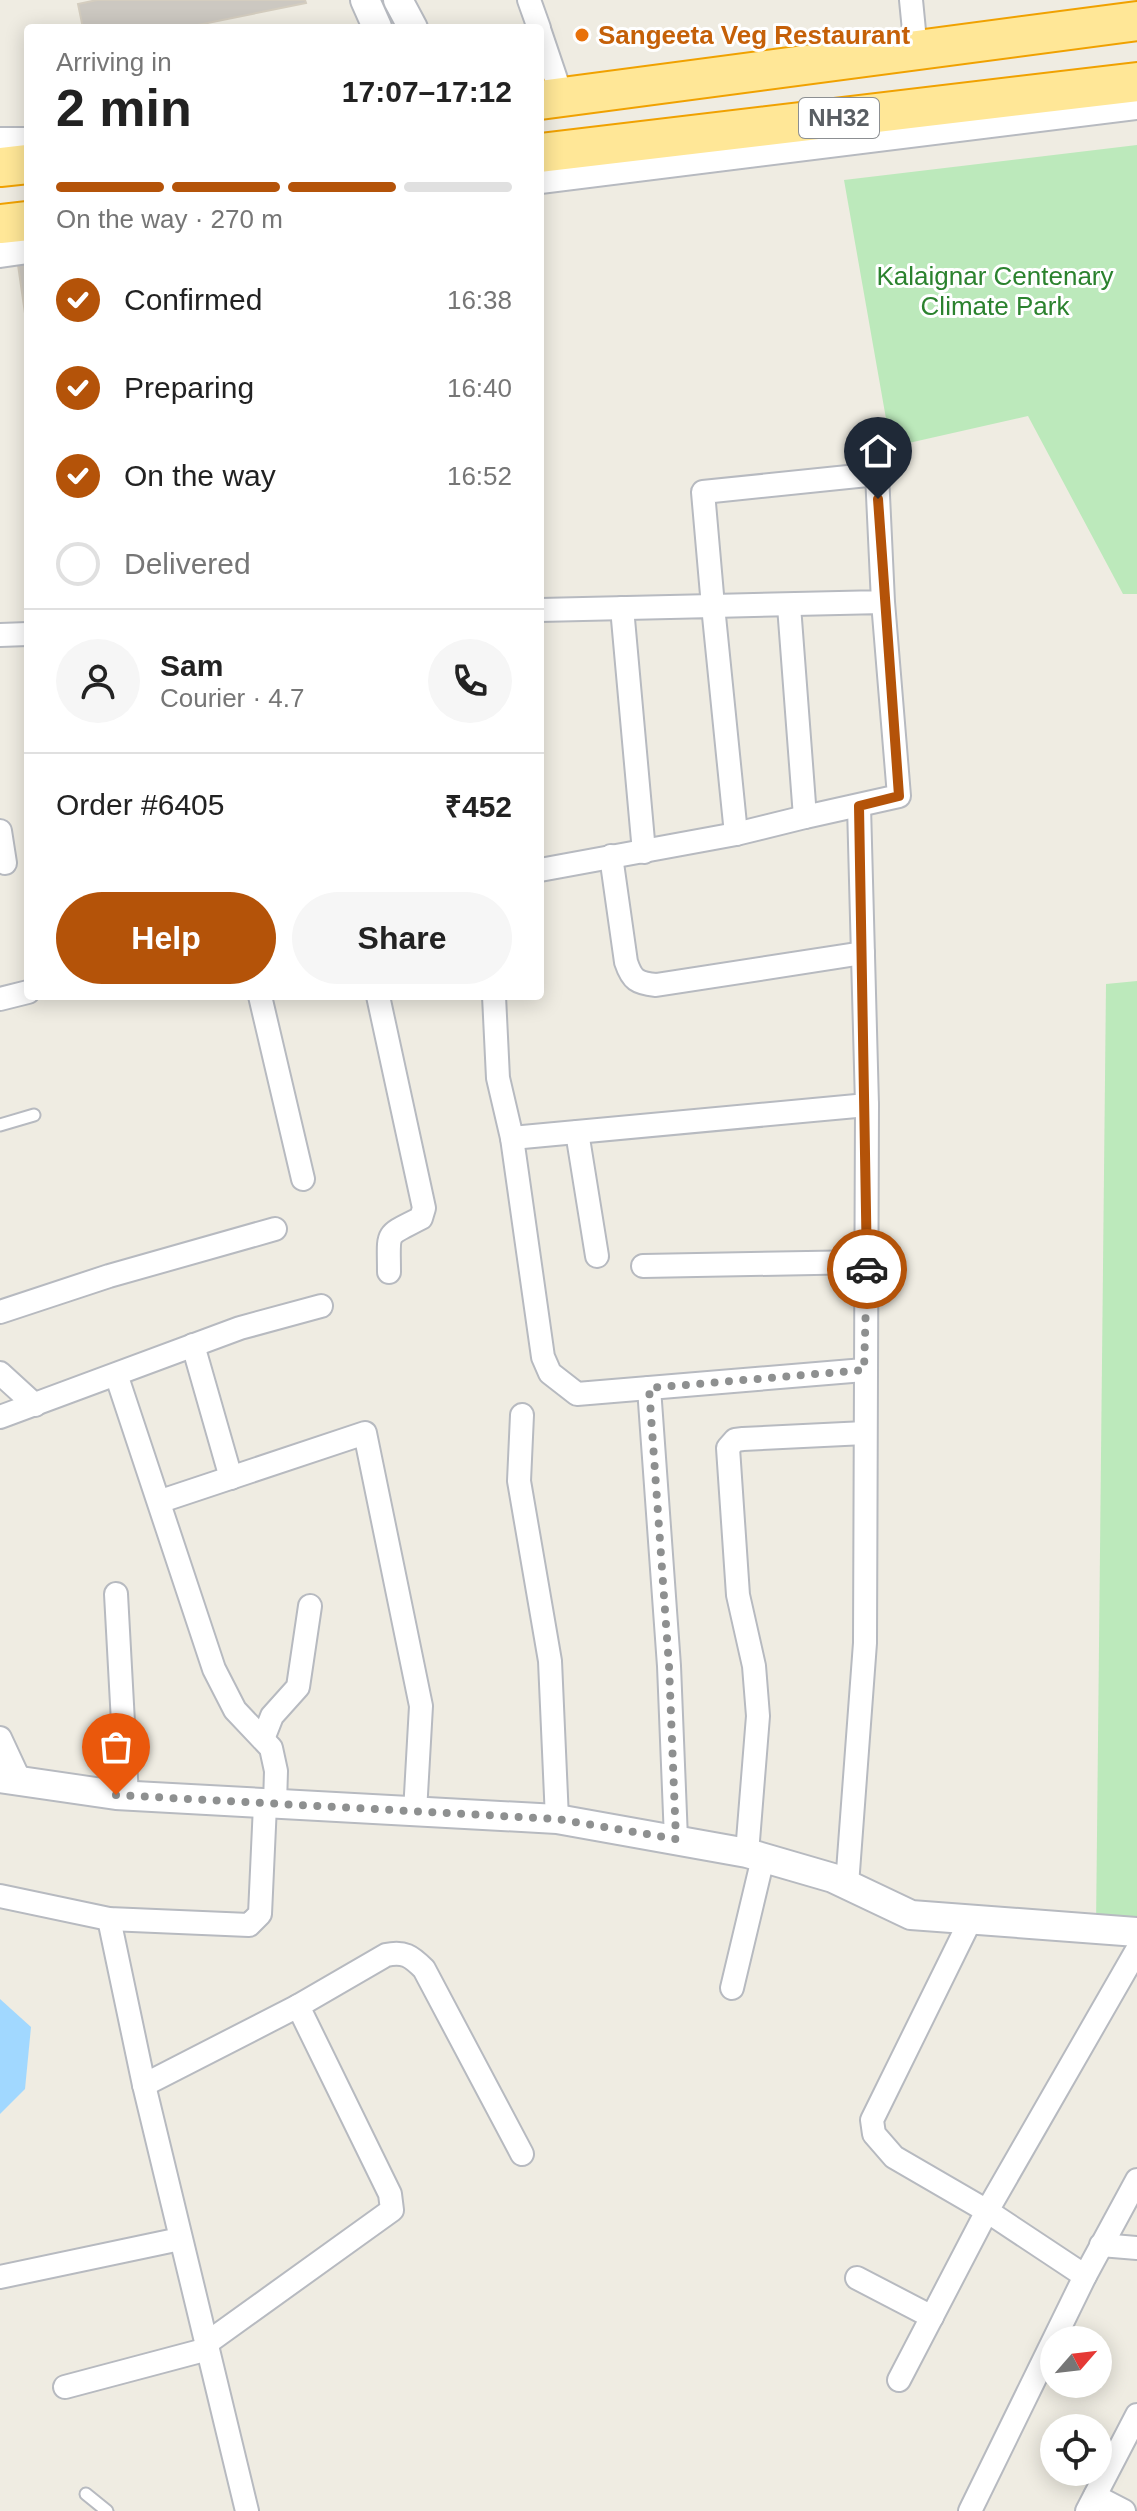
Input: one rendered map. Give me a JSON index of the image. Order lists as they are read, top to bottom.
{
  "streets": {
    "highway": ["NH32"]
  },
  "parks": ["Kalaignar Centenary Climate Park"],
  "places": ["Sangeeta Veg Restaurant"],
  "north": "top right",
  "page": {
    "heading": ["2 min", "Arriving in", "17:07–17:12"],
    "panel": [
      "Sam",
      "Courier · 4.7",
      "Order #6405",
      "₹452"
    ],
    "bar": "On the way · 270 m",
    "list": [
      ["Confirmed", "16:38"],
      ["Preparing", "16:40"],
      ["On the way", "16:52"],
      "Delivered"
    ],
    "buttons": ["Help", "Share"]
  }
}
